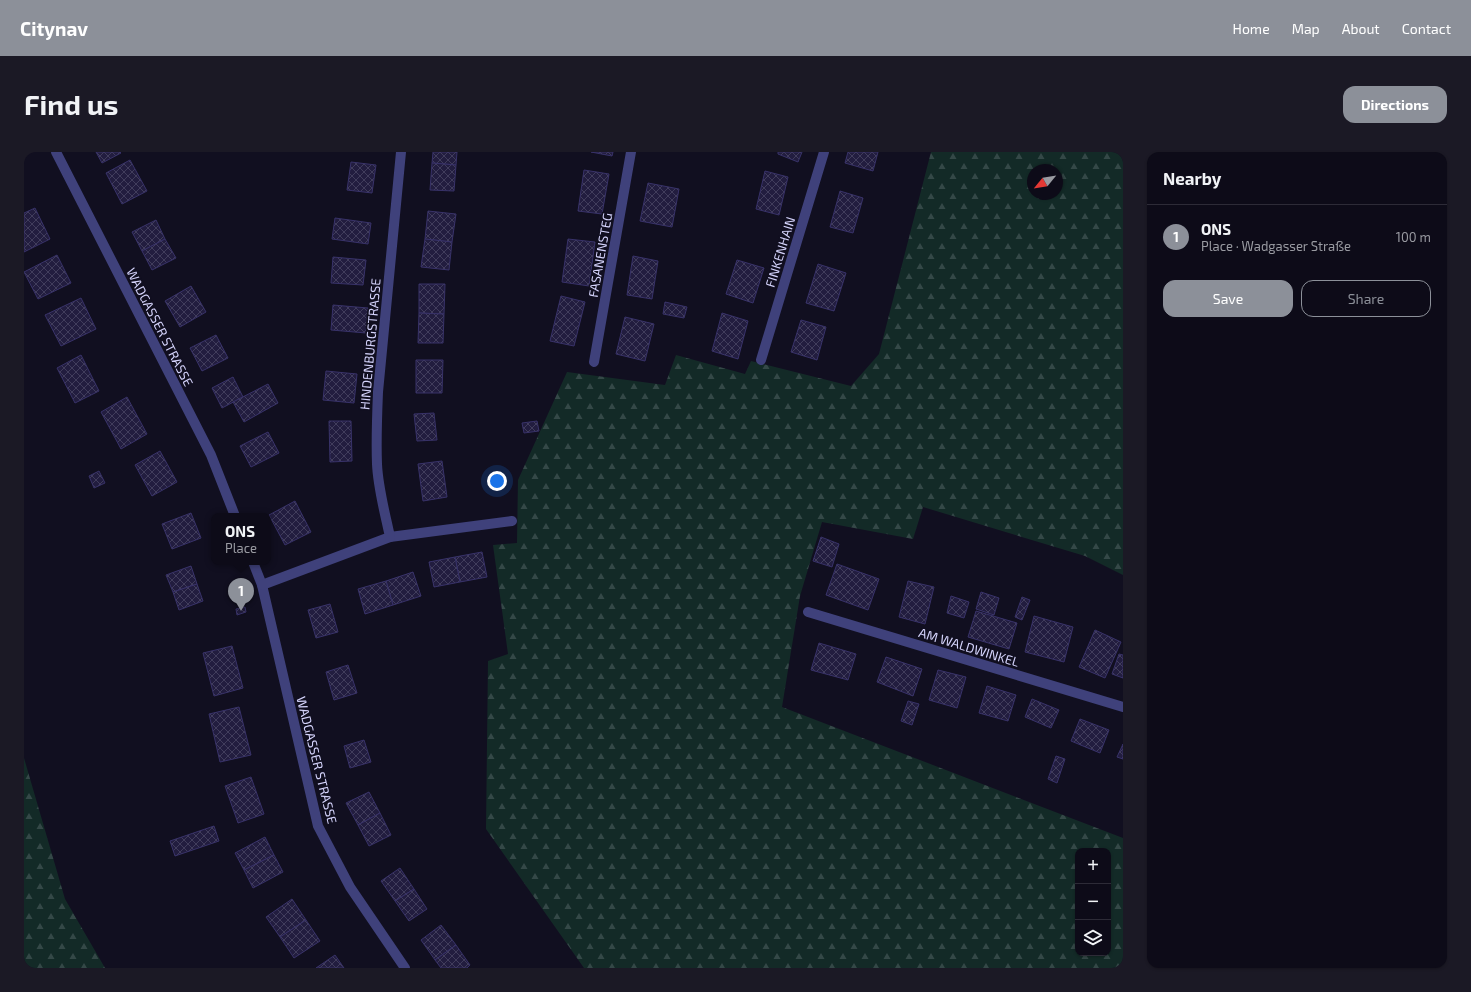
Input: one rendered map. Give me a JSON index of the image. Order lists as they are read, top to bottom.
{
  "streets": {
    "street": [
      "FINKENHAIN",
      "FASANENSTEG",
      "WADGASSER STRASSE",
      "HINDENBURGSTRASSE",
      "AM WALDWINKEL"
    ]
  },
  "north": "bottom left",
  "page": {
    "header": "Citynav",
    "nav": [
      "Home",
      "Map",
      "About",
      "Contact"
    ],
    "buttons": [
      "Directions",
      ["Save", "Share"]
    ],
    "title": "Find us",
    "heading": "Nearby",
    "list": [
      {
        "mark": "1",
        "name": "ONS",
        "note": "Place · Wadgasser Straße",
        "value": "100 m"
      }
    ],
    "popup": ["ONS", "Place"],
    "pins": "1",
    "map_buttons": ["+", "−"]
  }
}
